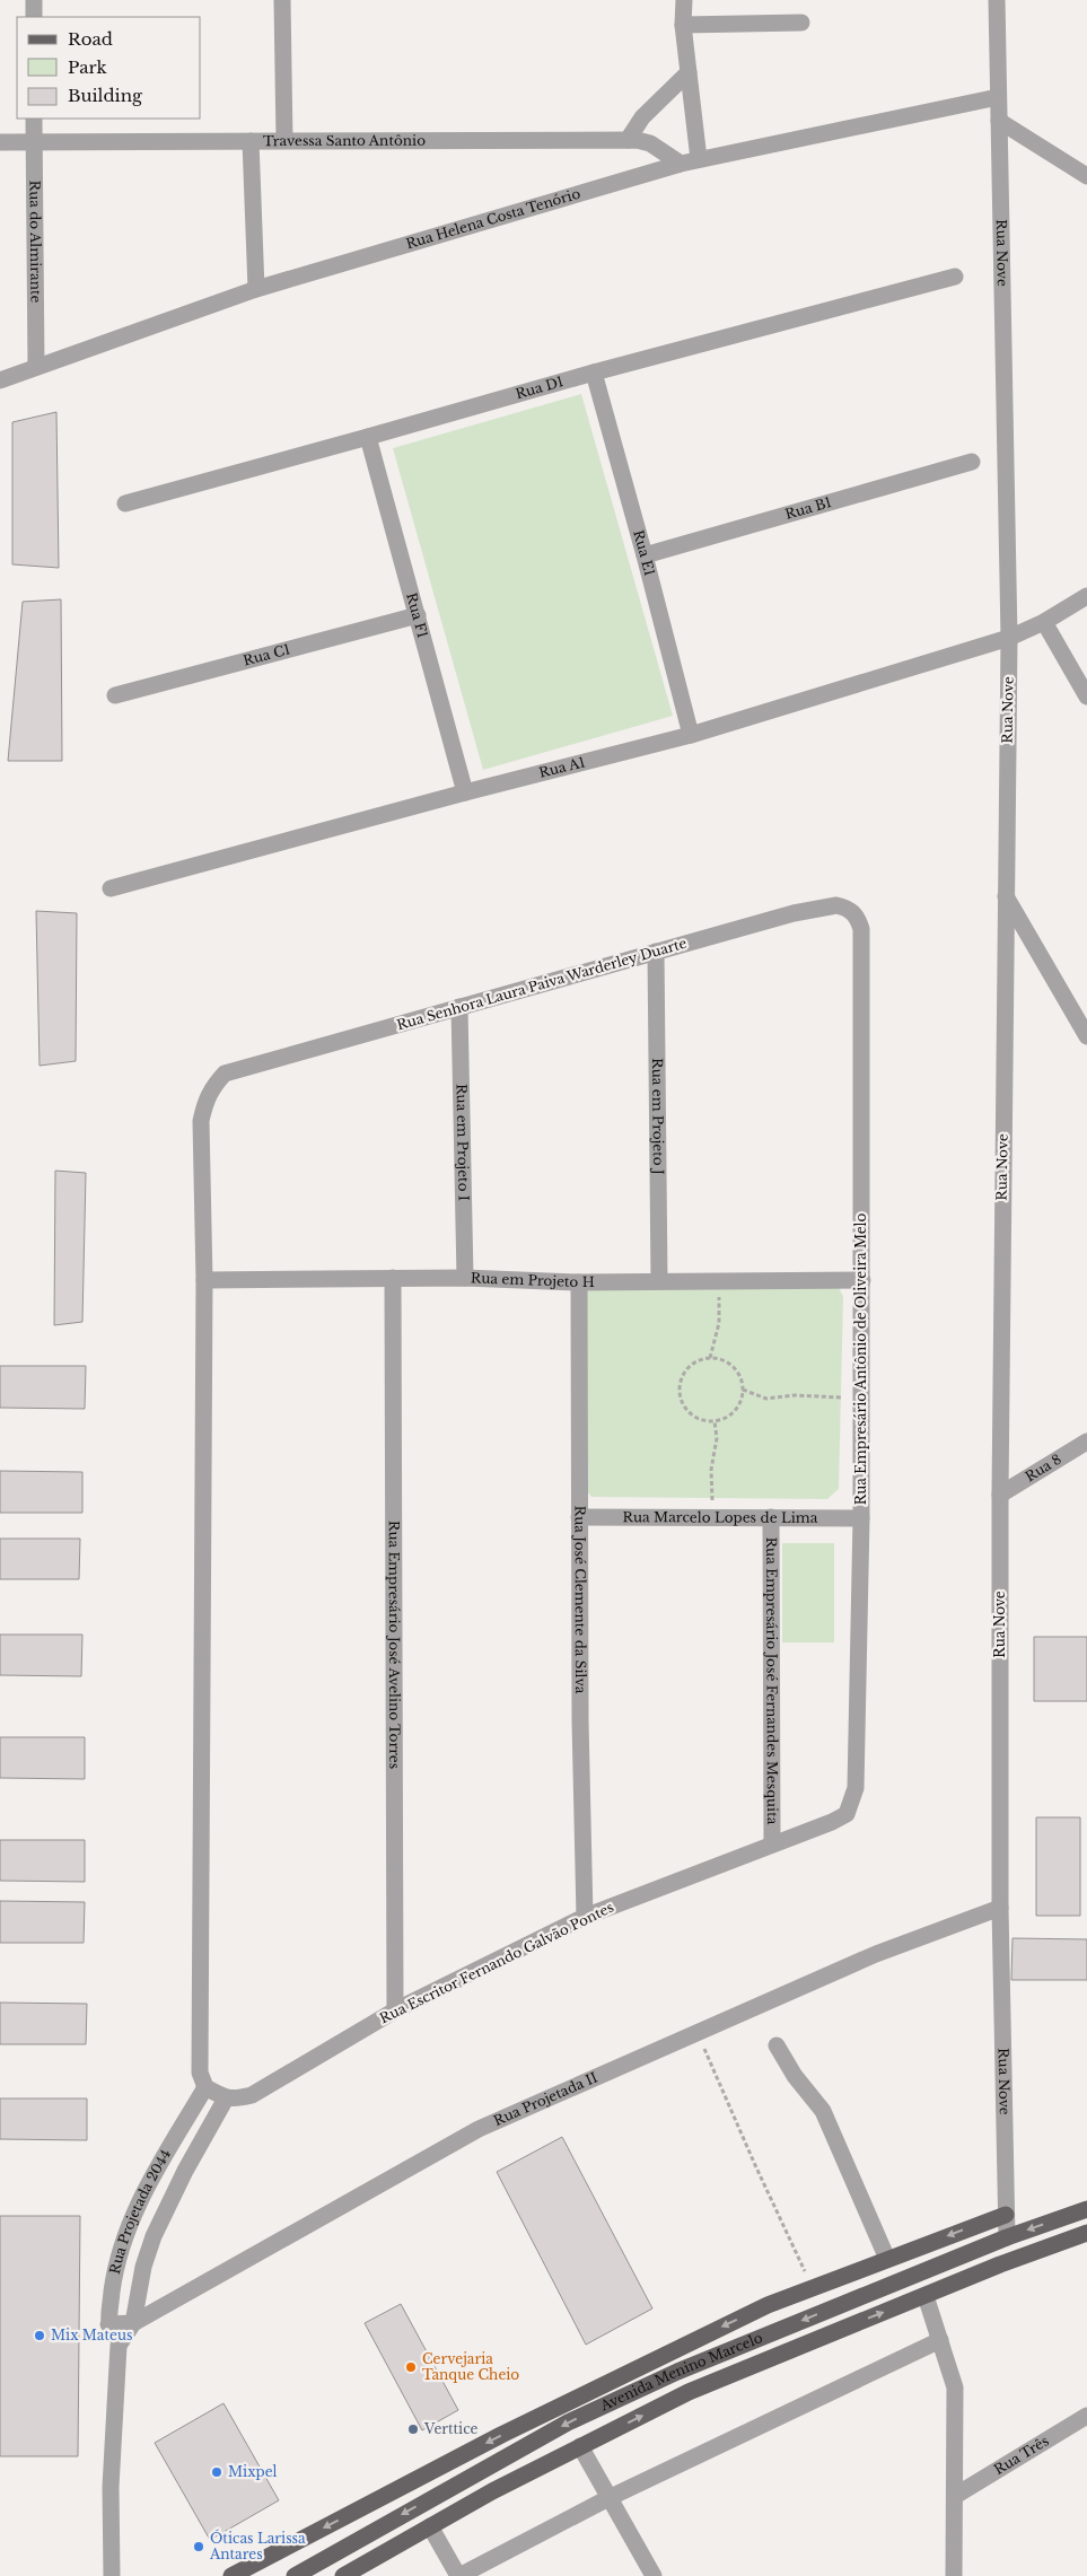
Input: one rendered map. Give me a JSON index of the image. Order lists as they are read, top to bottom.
{
  "streets": {
    "main road": ["Avenida Menino Marcelo"],
    "street": [
      "Travessa Santo Antônio",
      "Rua Helena Costa Tenório",
      "Rua do Almirante",
      "Rua Nove",
      "Rua D1",
      "Rua B1",
      "Rua E1",
      "Rua F1",
      "Rua C1",
      "Rua A1",
      "Rua Senhora Laura Paiva Warderley Duarte",
      "Rua em Projeto J",
      "Rua em Projeto I",
      "Rua em Projeto H",
      "Rua Empresário Antônio de Oliveira Melo",
      "Rua 8",
      "Rua Marcelo Lopes de Lima",
      "Rua José Clemente da Silva",
      "Rua Empresário José Avelino Torres",
      "Rua Empresário José Fernandes Mesquita",
      "Rua Escritor Fernando Galvão Pontes",
      "Rua Projetada II",
      "Rua Projetada 2044",
      "Rua Três"
    ]
  },
  "crossings": [
    ["Travessa Santo Antônio", "Rua Helena Costa Tenório"],
    ["Travessa Santo Antônio", "Rua do Almirante"],
    ["Rua Helena Costa Tenório", "Rua do Almirante"],
    ["Rua Helena Costa Tenório", "Rua Nove"],
    ["Rua Nove", "Rua A1"],
    ["Rua Nove", "Rua 8"],
    ["Rua Nove", "Rua Projetada II"],
    ["Rua Nove", "Avenida Menino Marcelo"],
    ["Rua D1", "Rua E1"],
    ["Rua D1", "Rua F1"],
    ["Rua B1", "Rua E1"],
    ["Rua E1", "Rua A1"],
    ["Rua F1", "Rua C1"],
    ["Rua F1", "Rua A1"],
    ["Rua Senhora Laura Paiva Warderley Duarte", "Rua em Projeto J"],
    ["Rua Senhora Laura Paiva Warderley Duarte", "Rua em Projeto I"],
    ["Rua Senhora Laura Paiva Warderley Duarte", "Rua em Projeto H"],
    ["Rua Senhora Laura Paiva Warderley Duarte", "Rua Empresário Antônio de Oliveira Melo"],
    ["Rua em Projeto J", "Rua em Projeto H"],
    ["Rua em Projeto I", "Rua em Projeto H"],
    ["Rua em Projeto H", "Rua Empresário Antônio de Oliveira Melo"],
    ["Rua em Projeto H", "Rua José Clemente da Silva"],
    ["Rua em Projeto H", "Rua Empresário José Avelino Torres"],
    ["Rua Empresário Antônio de Oliveira Melo", "Rua Marcelo Lopes de Lima"],
    ["Rua Empresário Antônio de Oliveira Melo", "Rua Escritor Fernando Galvão Pontes"],
    ["Rua Marcelo Lopes de Lima", "Rua José Clemente da Silva"],
    ["Rua Marcelo Lopes de Lima", "Rua Empresário José Fernandes Mesquita"],
    ["Rua José Clemente da Silva", "Rua Escritor Fernando Galvão Pontes"],
    ["Rua Empresário José Avelino Torres", "Rua Escritor Fernando Galvão Pontes"],
    ["Rua Empresário José Fernandes Mesquita", "Rua Escritor Fernando Galvão Pontes"],
    ["Rua Escritor Fernando Galvão Pontes", "Rua Projetada 2044"],
    ["Rua Projetada II", "Rua Projetada 2044"]
  ],
  "places": [
    "Mix Mateus",
    "Cervejaria Tanque Cheio",
    "Verttice",
    "Mixpel",
    "Óticas Larissa Antares"
  ],
  "legend": ["Road", "Park", "Building"]
}
